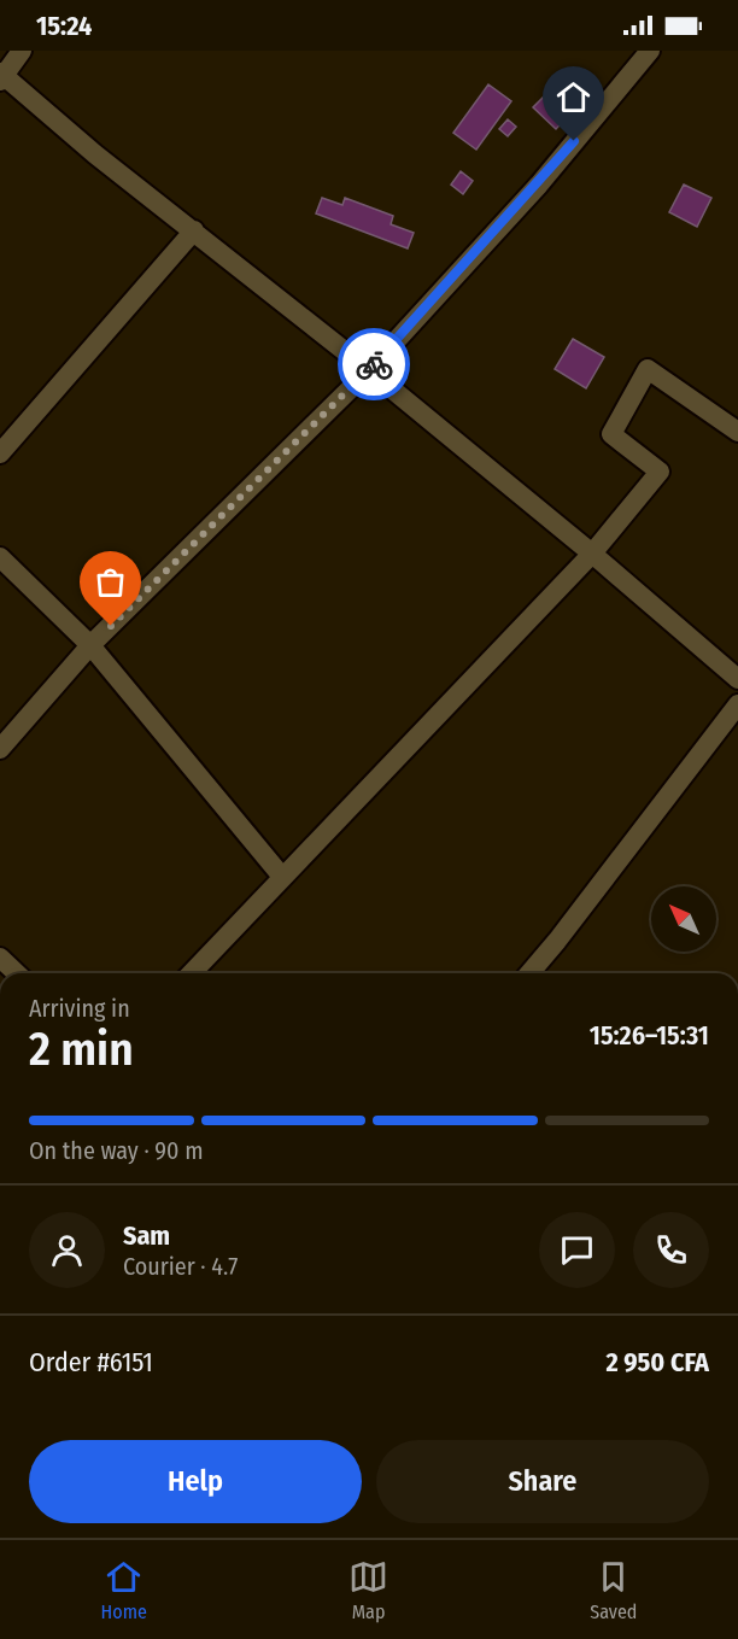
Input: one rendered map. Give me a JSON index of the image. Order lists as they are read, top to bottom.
{
  "north": "top left",
  "page": {
    "status": "15:24",
    "heading": ["2 min", "Arriving in", "15:26–15:31"],
    "panel": [
      "Sam",
      "Courier · 4.7",
      "Order #6151",
      "2 950 CFA"
    ],
    "bar": "On the way · 90 m",
    "buttons": ["Help", "Share"],
    "tabs": ["Home", "Map", "Saved"]
  }
}
